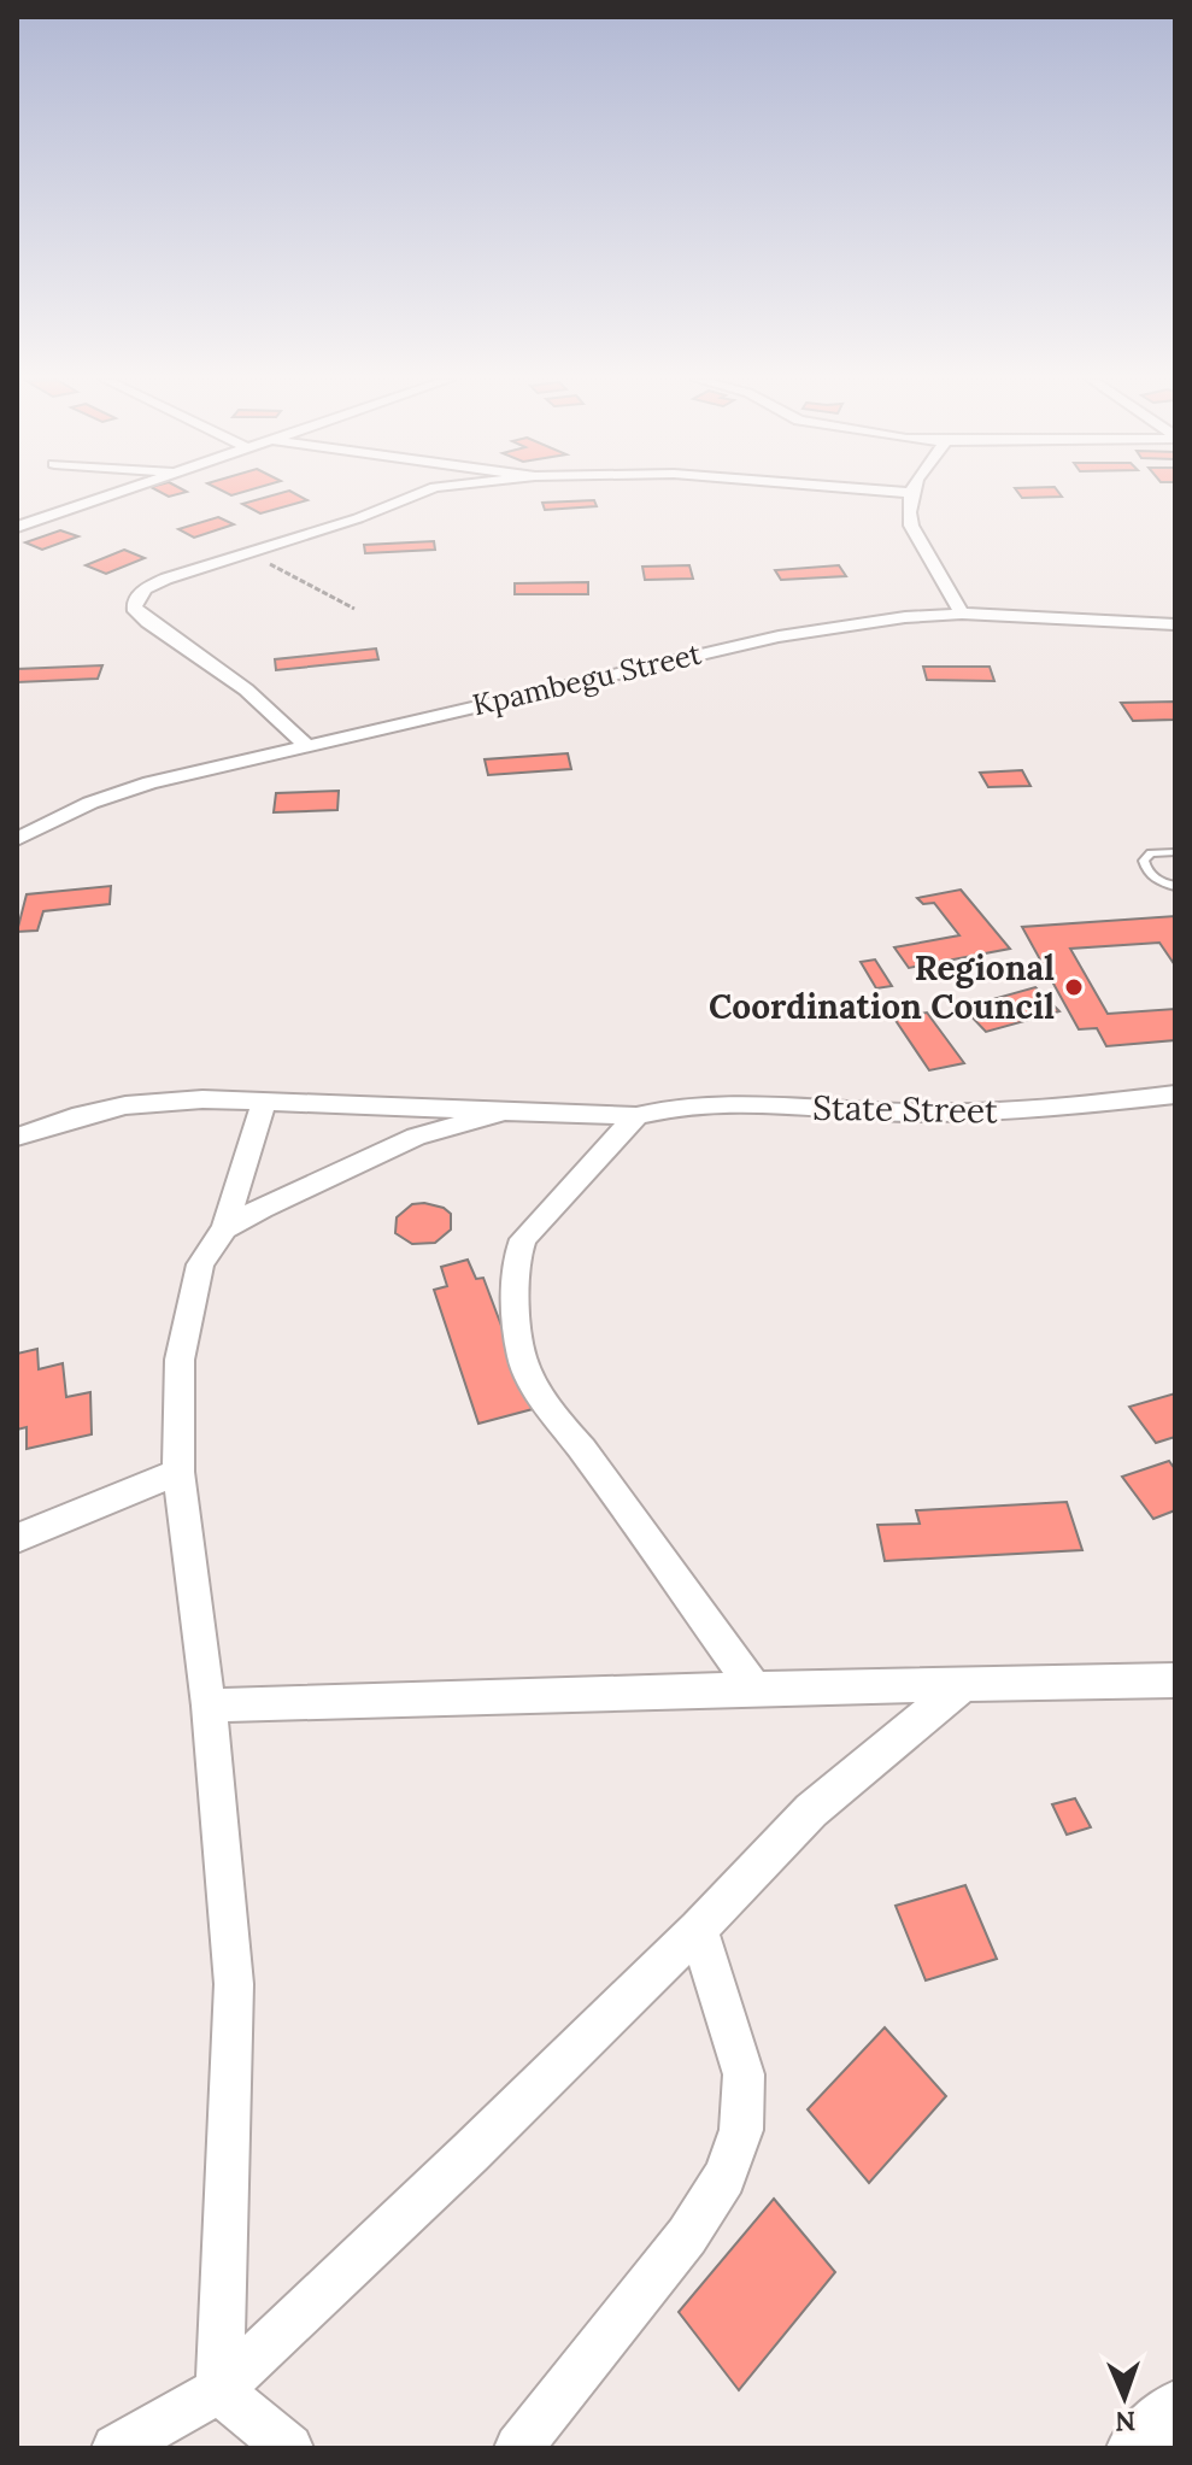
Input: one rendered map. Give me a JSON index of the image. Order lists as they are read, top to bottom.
{
  "streets": {
    "street": ["Kpambegu Street", "State Street"]
  },
  "places": ["Regional Coordination Council"],
  "north": "bottom"
}
